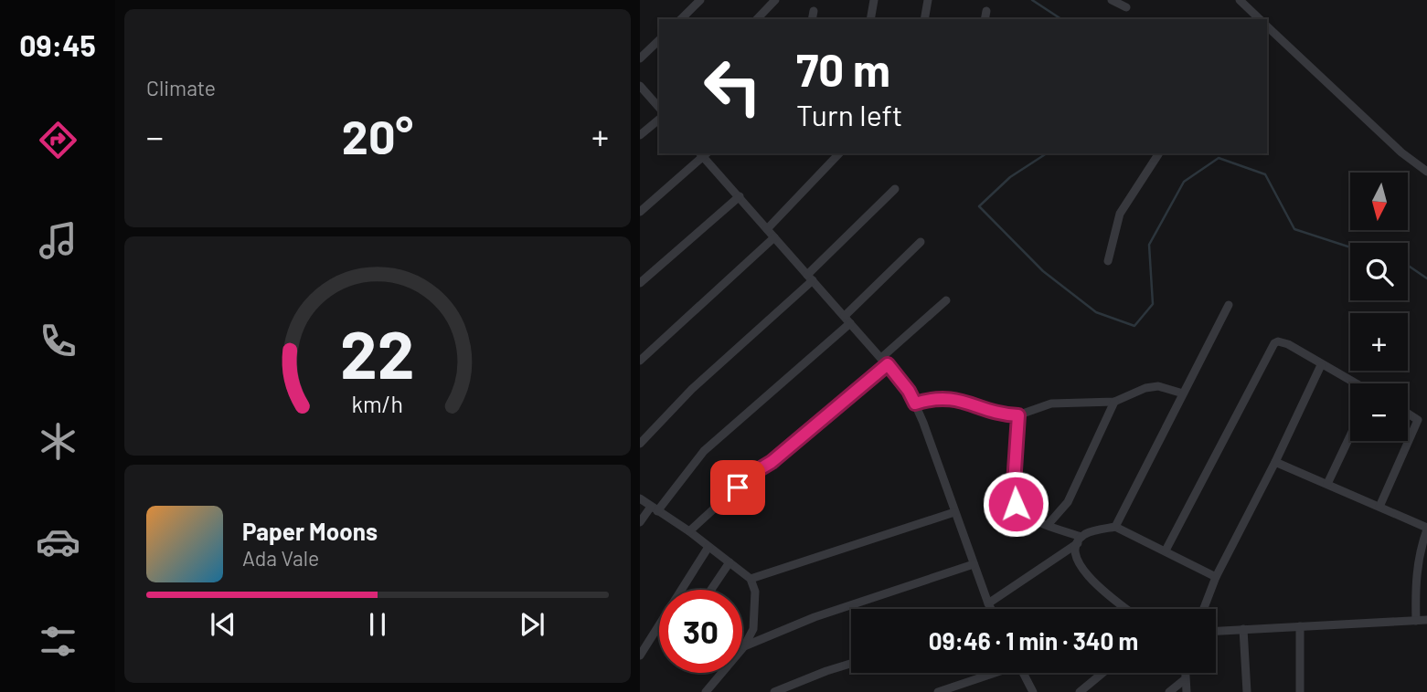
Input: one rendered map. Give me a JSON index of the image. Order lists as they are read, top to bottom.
{
  "north": "bottom",
  "page": {
    "tabs": "09:45",
    "tile": "Climate",
    "turn": ["70 m", "Turn left"],
    "heat": ["−", "20°", "+"],
    "map_buttons": ["+", "−"],
    "song": ["Paper Moons", "Ada Vale"],
    "limit": "30",
    "trip": "09:46 · 1 min · 340 m",
    "gauge": ["22", "km/h"]
  }
}
